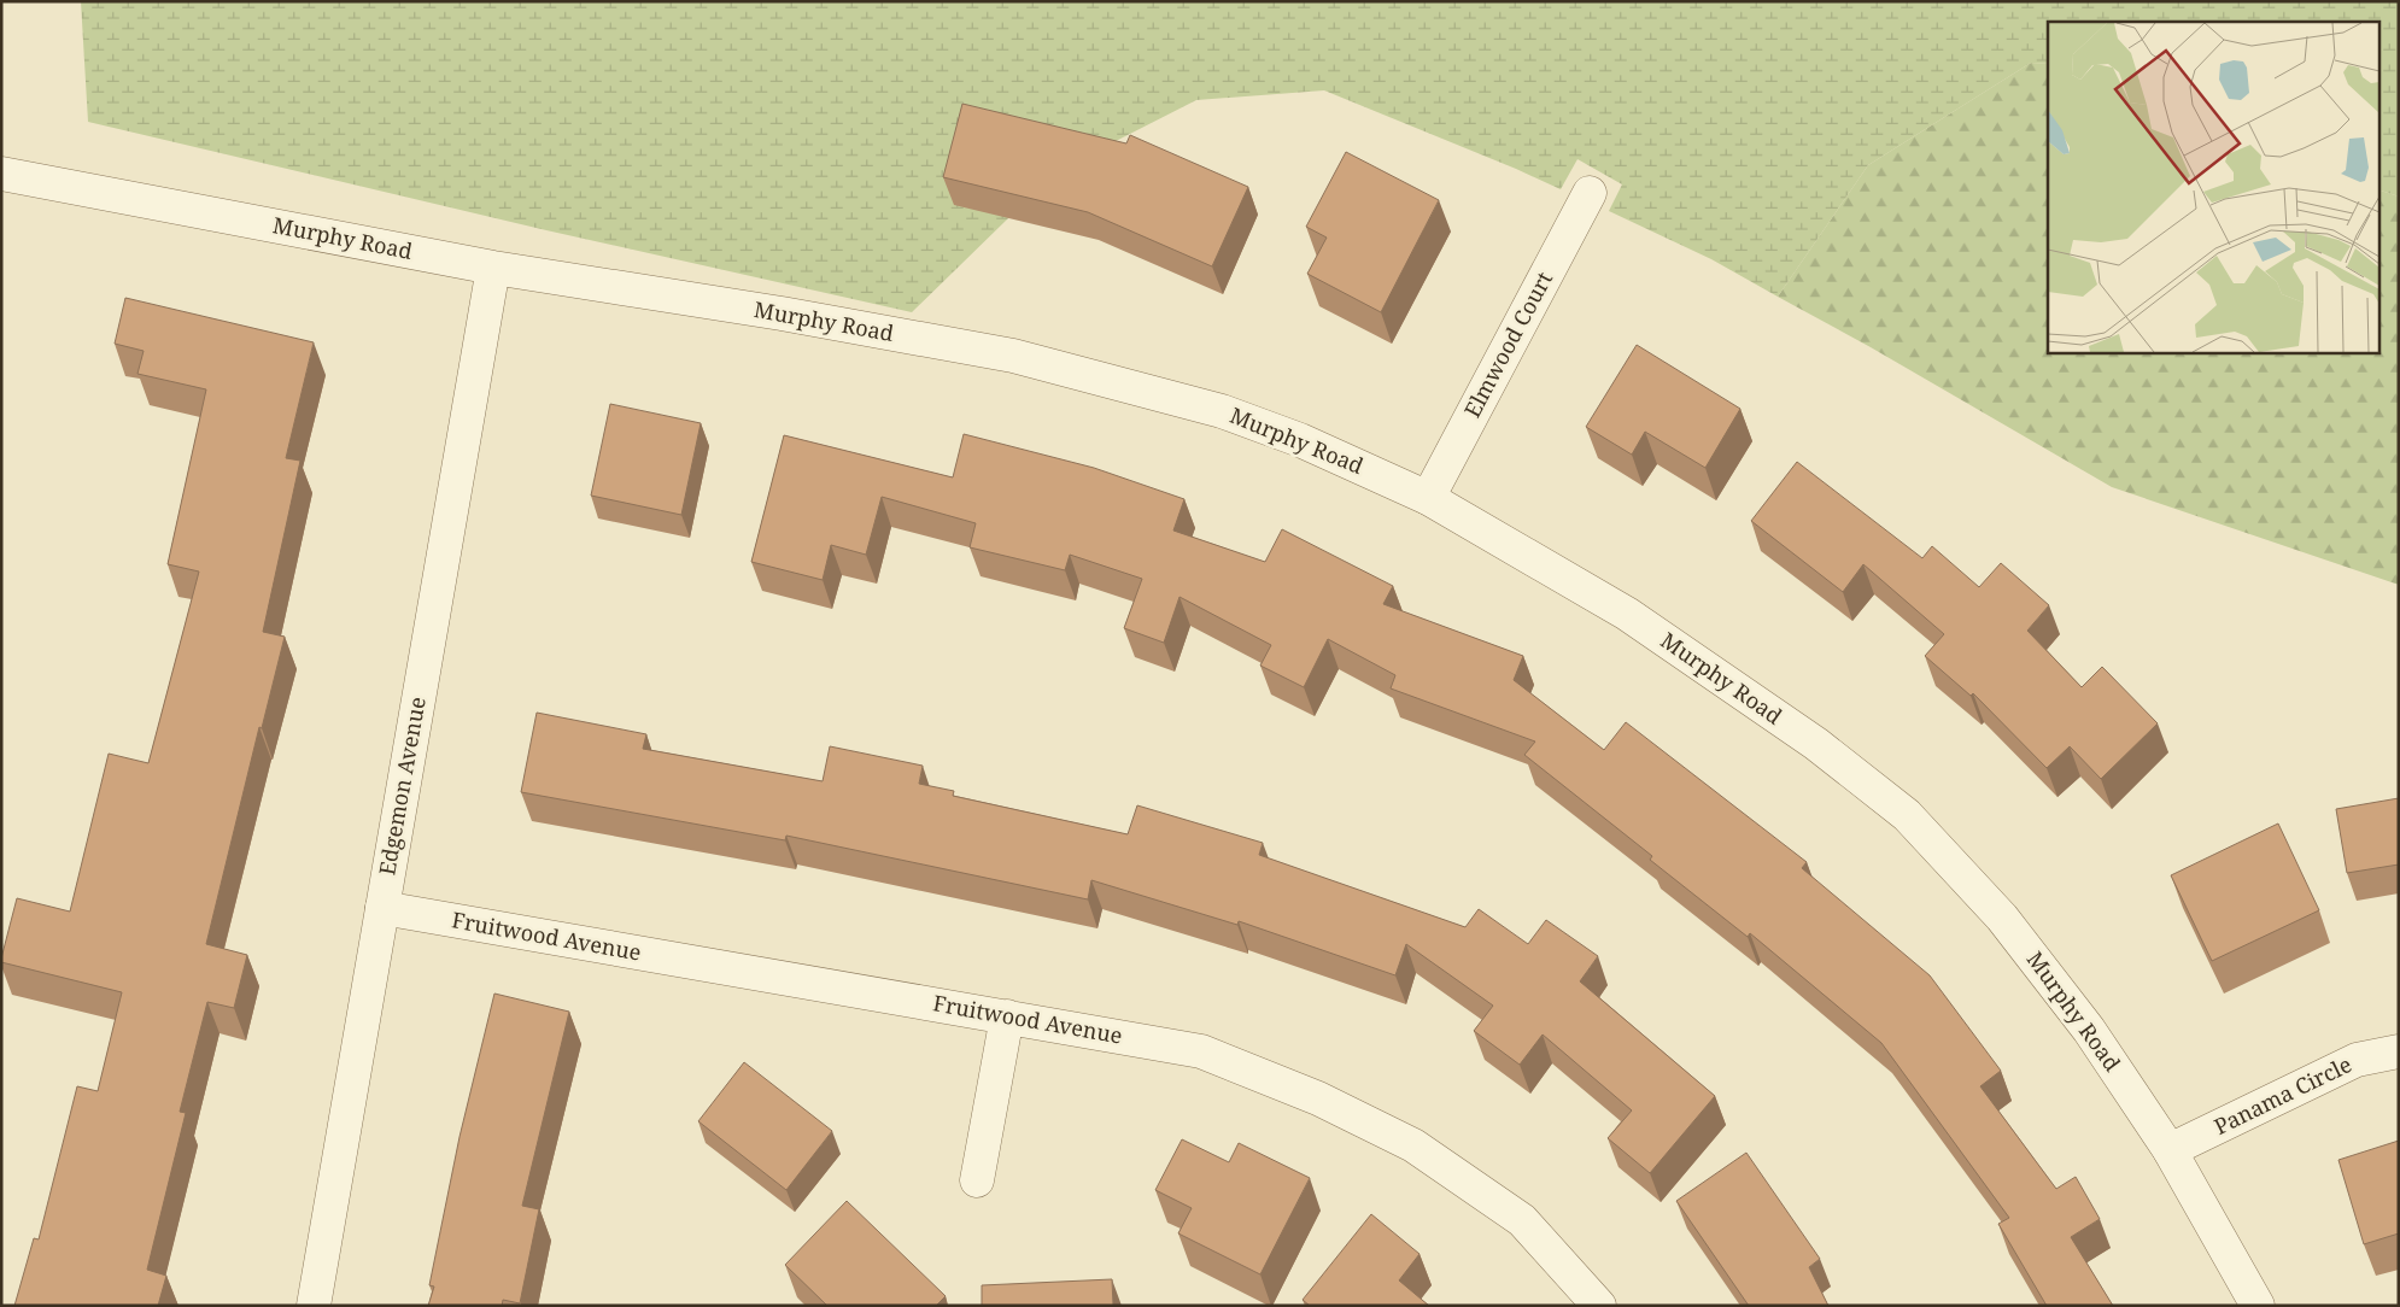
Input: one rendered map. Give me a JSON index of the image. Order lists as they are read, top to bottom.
{
  "streets": {
    "street": [
      "Murphy Road",
      "Elmwood Court",
      "Edgemon Avenue",
      "Fruitwood Avenue",
      "Panama Circle"
    ]
  },
  "crossings": [
    ["Murphy Road", "Elmwood Court"],
    ["Murphy Road", "Edgemon Avenue"],
    ["Murphy Road", "Panama Circle"],
    ["Edgemon Avenue", "Fruitwood Avenue"]
  ]
}
